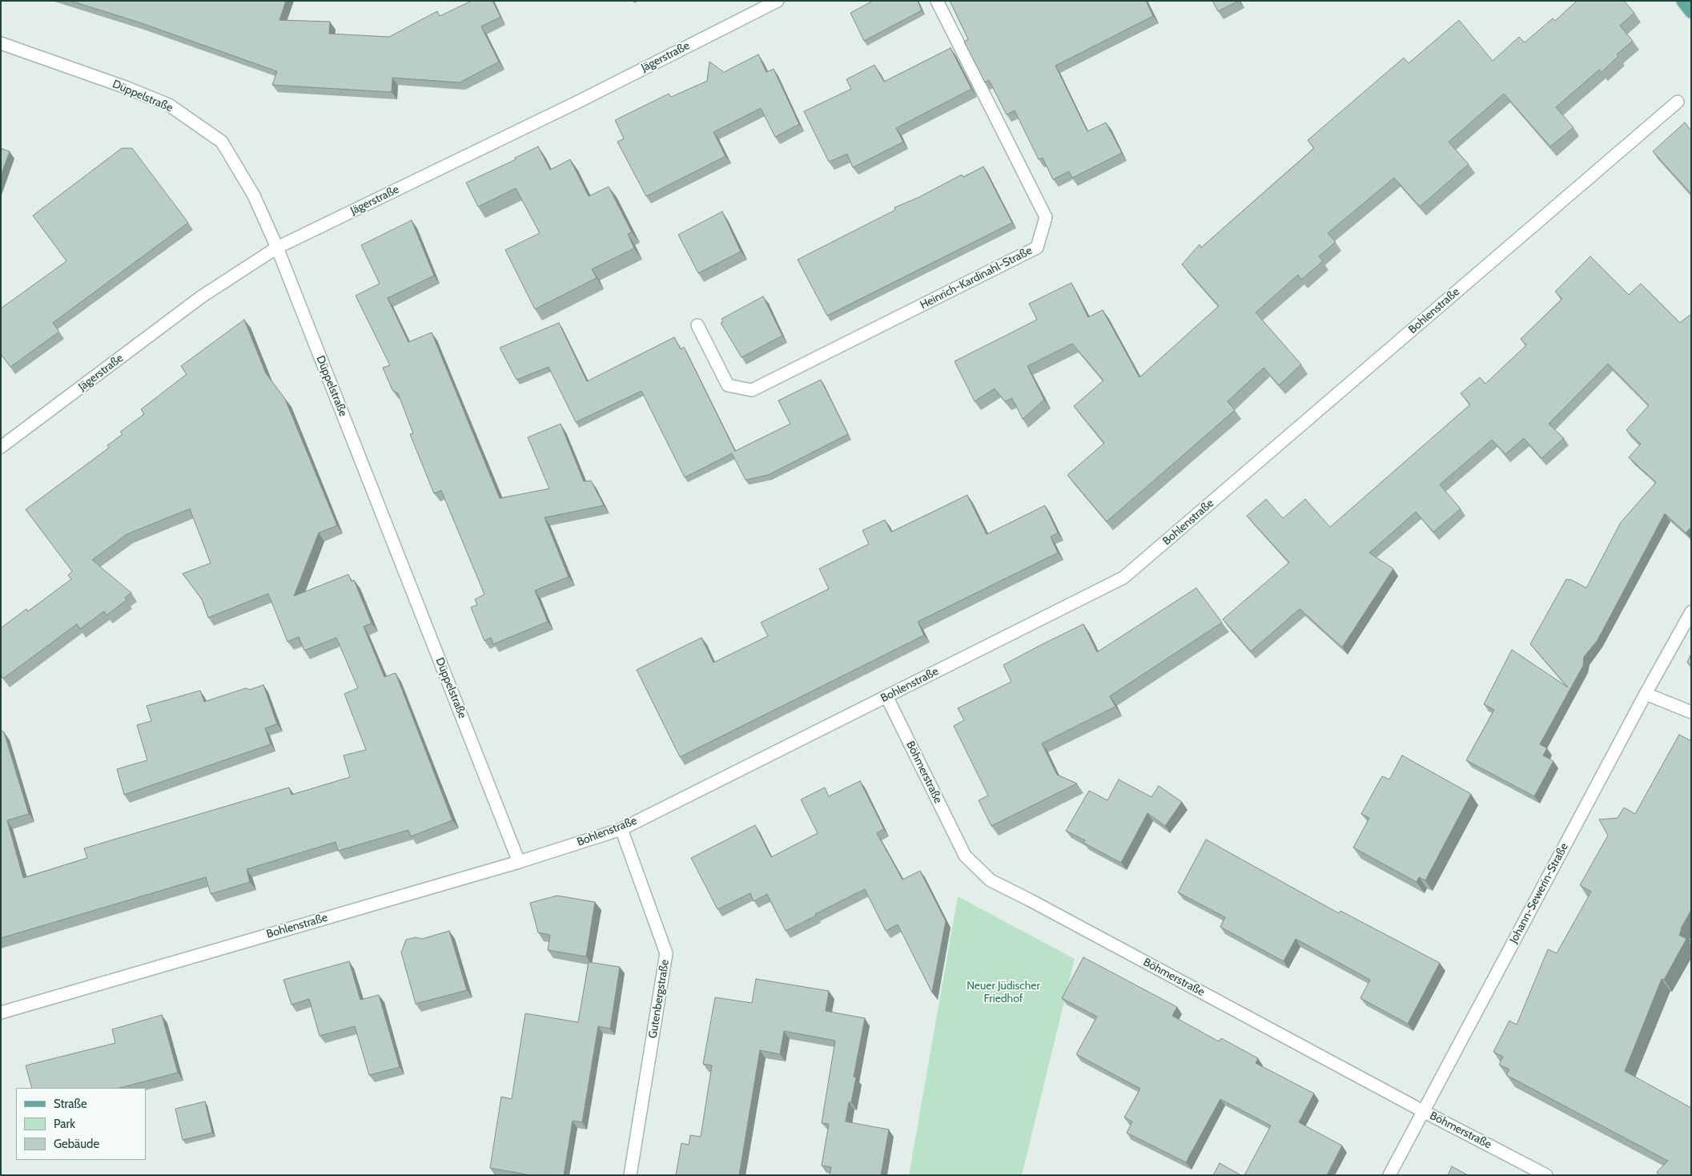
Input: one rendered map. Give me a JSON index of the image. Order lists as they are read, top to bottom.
{
  "streets": {
    "street": [
      "Jägerstraße",
      "Düppelstraße",
      "Heinrich-Kardinahl-Straße",
      "Bohlenstraße",
      "Böhmerstraße",
      "Johann-Sewerin-Straße",
      "Gutenbergstraße"
    ]
  },
  "crossings": [
    ["Jägerstraße", "Düppelstraße"],
    ["Düppelstraße", "Bohlenstraße"],
    ["Bohlenstraße", "Böhmerstraße"],
    ["Bohlenstraße", "Gutenbergstraße"],
    ["Böhmerstraße", "Johann-Sewerin-Straße"]
  ],
  "parks": ["Neuer Jüdischer Friedhof"],
  "legend": ["Straße", "Park", "Gebäude"]
}
